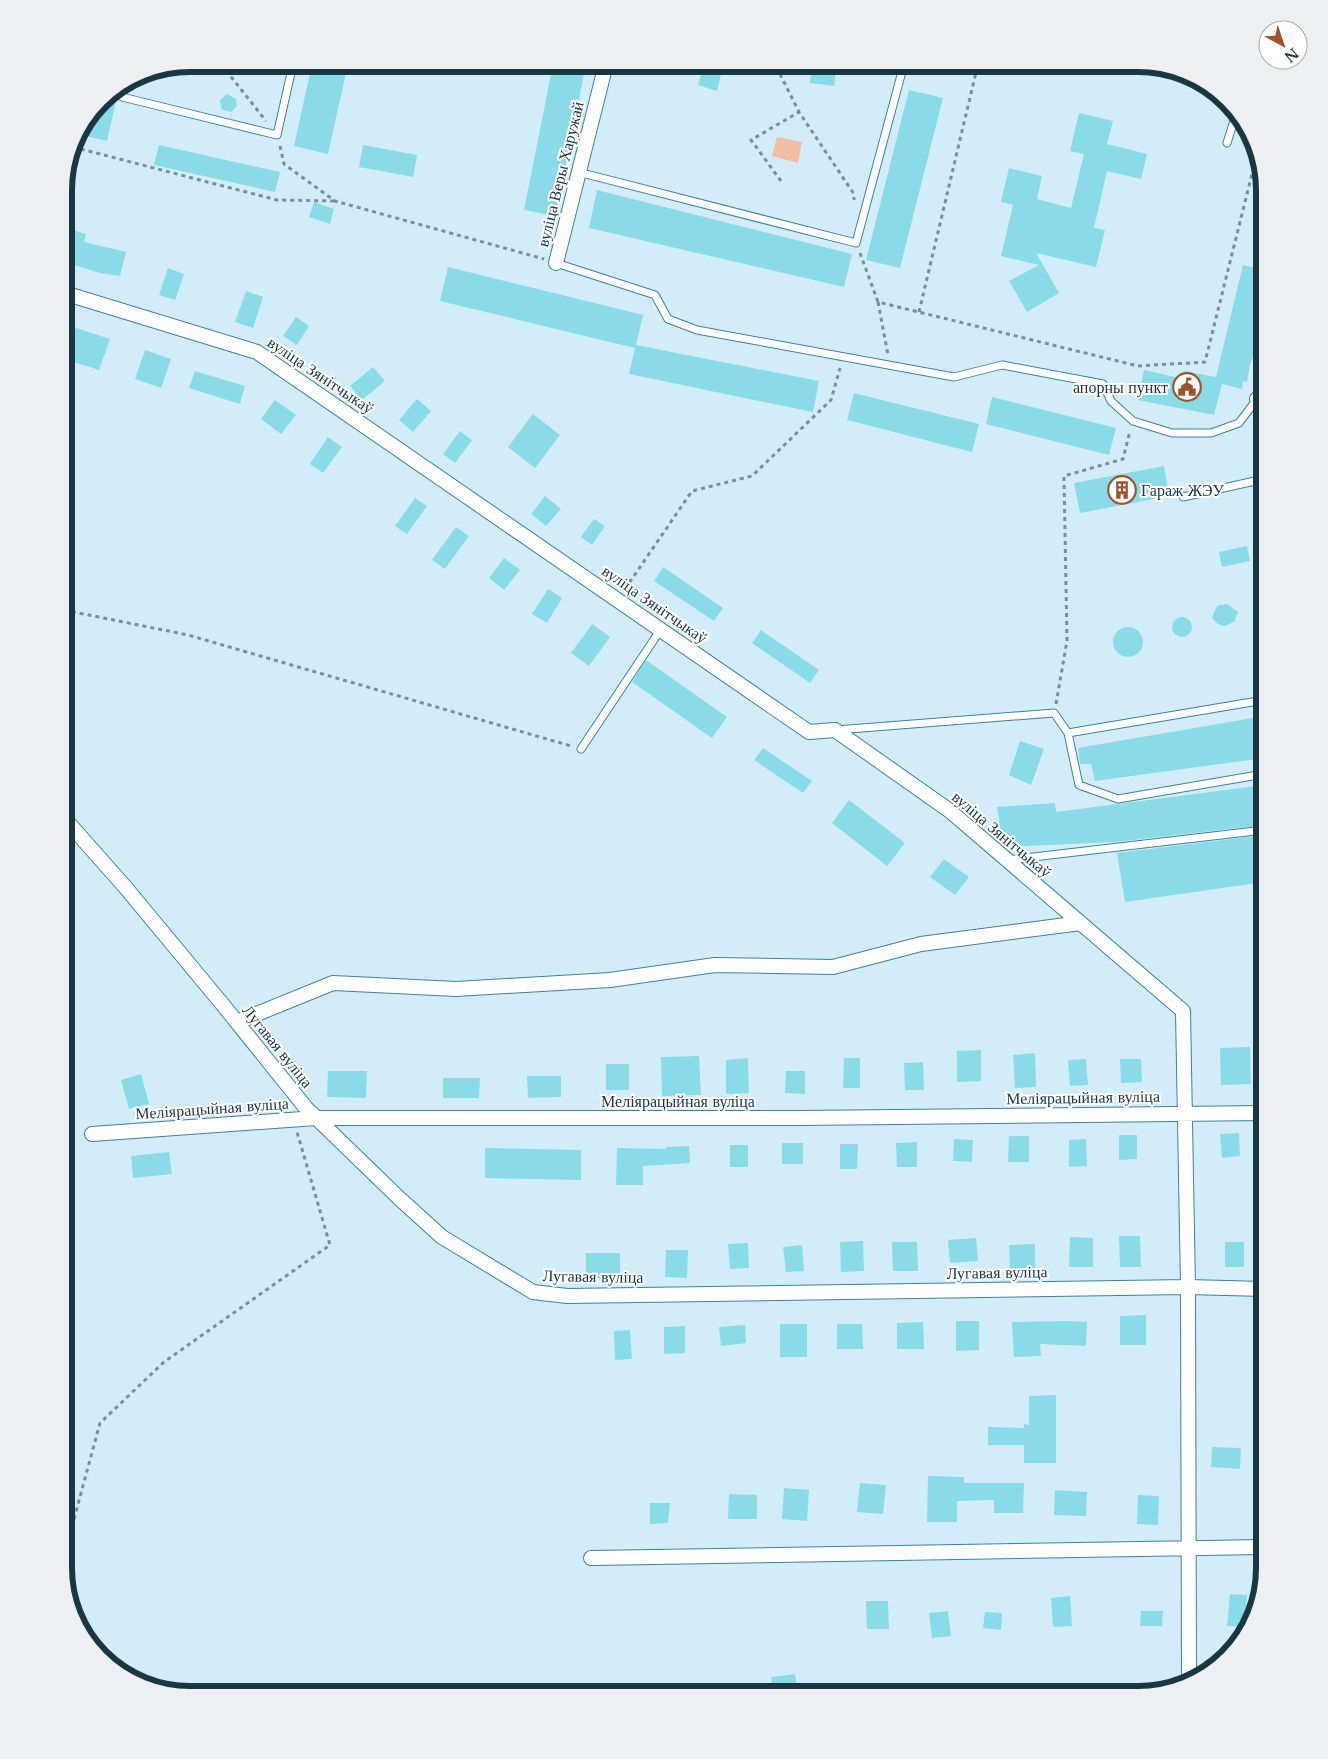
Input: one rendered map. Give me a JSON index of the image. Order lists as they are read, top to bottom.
{
  "streets": {
    "street": [
      "вуліца Веры Харужай",
      "вуліца Зянітчыкаў",
      "Лугавая вуліца",
      "Меліярацыйная вуліца"
    ]
  },
  "crossings": [
    ["вуліца Зянітчыкаў", "Меліярацыйная вуліца"],
    ["Лугавая вуліца", "Меліярацыйная вуліца"]
  ],
  "places": {
    "public building": ["апорны пункт"],
    "building": ["Гараж ЖЭУ"]
  },
  "north": "bottom right"
}
